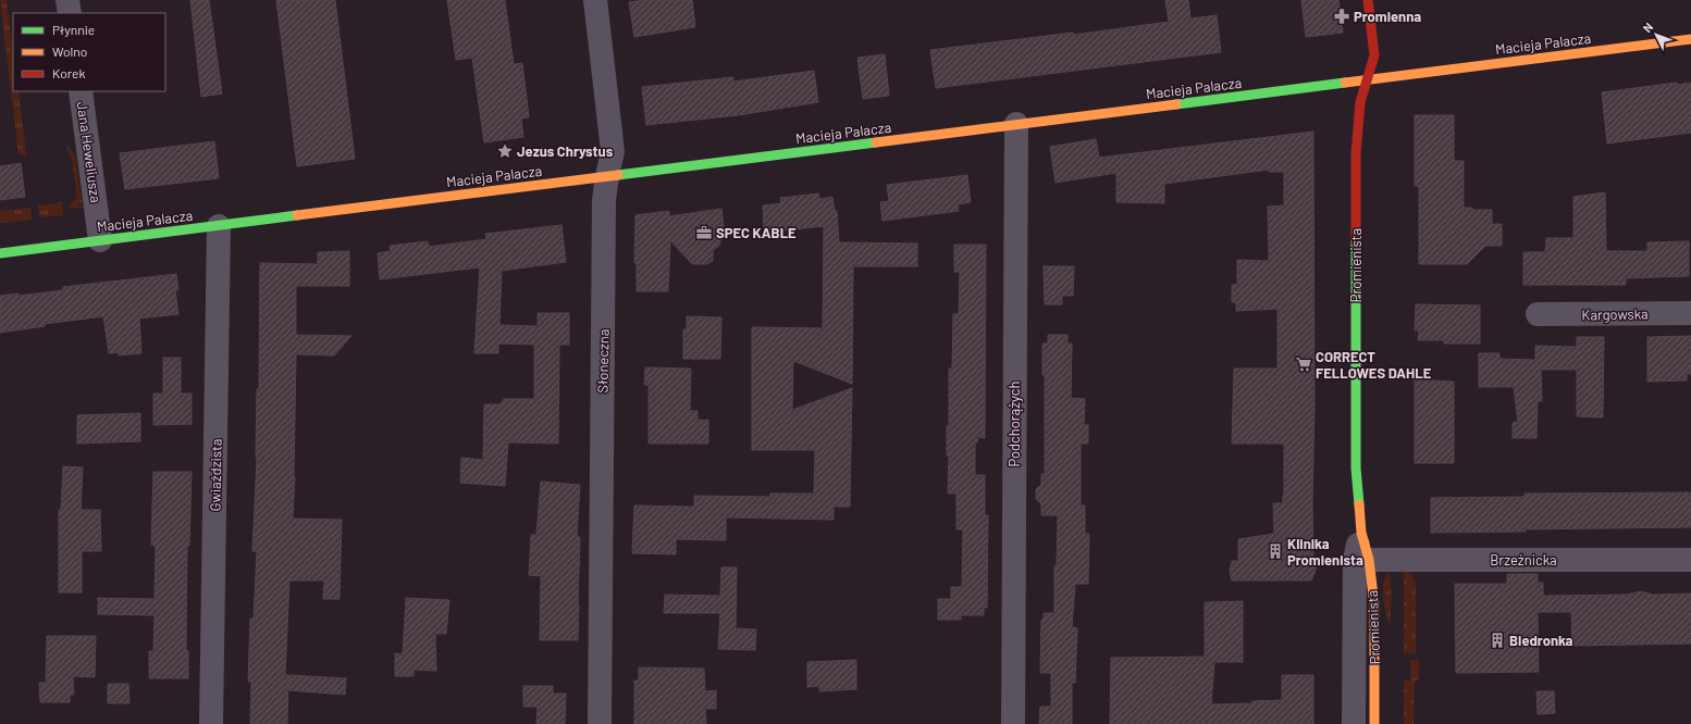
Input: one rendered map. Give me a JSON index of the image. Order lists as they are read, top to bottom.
{
  "streets": {
    "street": [
      "Macieja Palacza",
      "Jana Heweliusza",
      "Promienista",
      "Kargowska",
      "Słoneczna",
      "Podchorążych",
      "Gwiaździsta",
      "Brzeźnicka"
    ]
  },
  "crossings": [
    ["Macieja Palacza", "Jana Heweliusza"],
    ["Macieja Palacza", "Promienista"],
    ["Macieja Palacza", "Słoneczna"],
    ["Macieja Palacza", "Podchorążych"],
    ["Macieja Palacza", "Gwiaździsta"],
    ["Promienista", "Brzeźnicka"]
  ],
  "places": {
    "pharmacy": ["Promienna"],
    "place": ["Jezus Chrystus"],
    "office": ["SPEC KABLE"],
    "supermarket": ["CORRECT FELLOWES DAHLE"],
    "building": ["Klinika Promienista", "Biedronka"]
  },
  "legend": ["Płynnie", "Wolno", "Korek"],
  "north": "top left"
}
